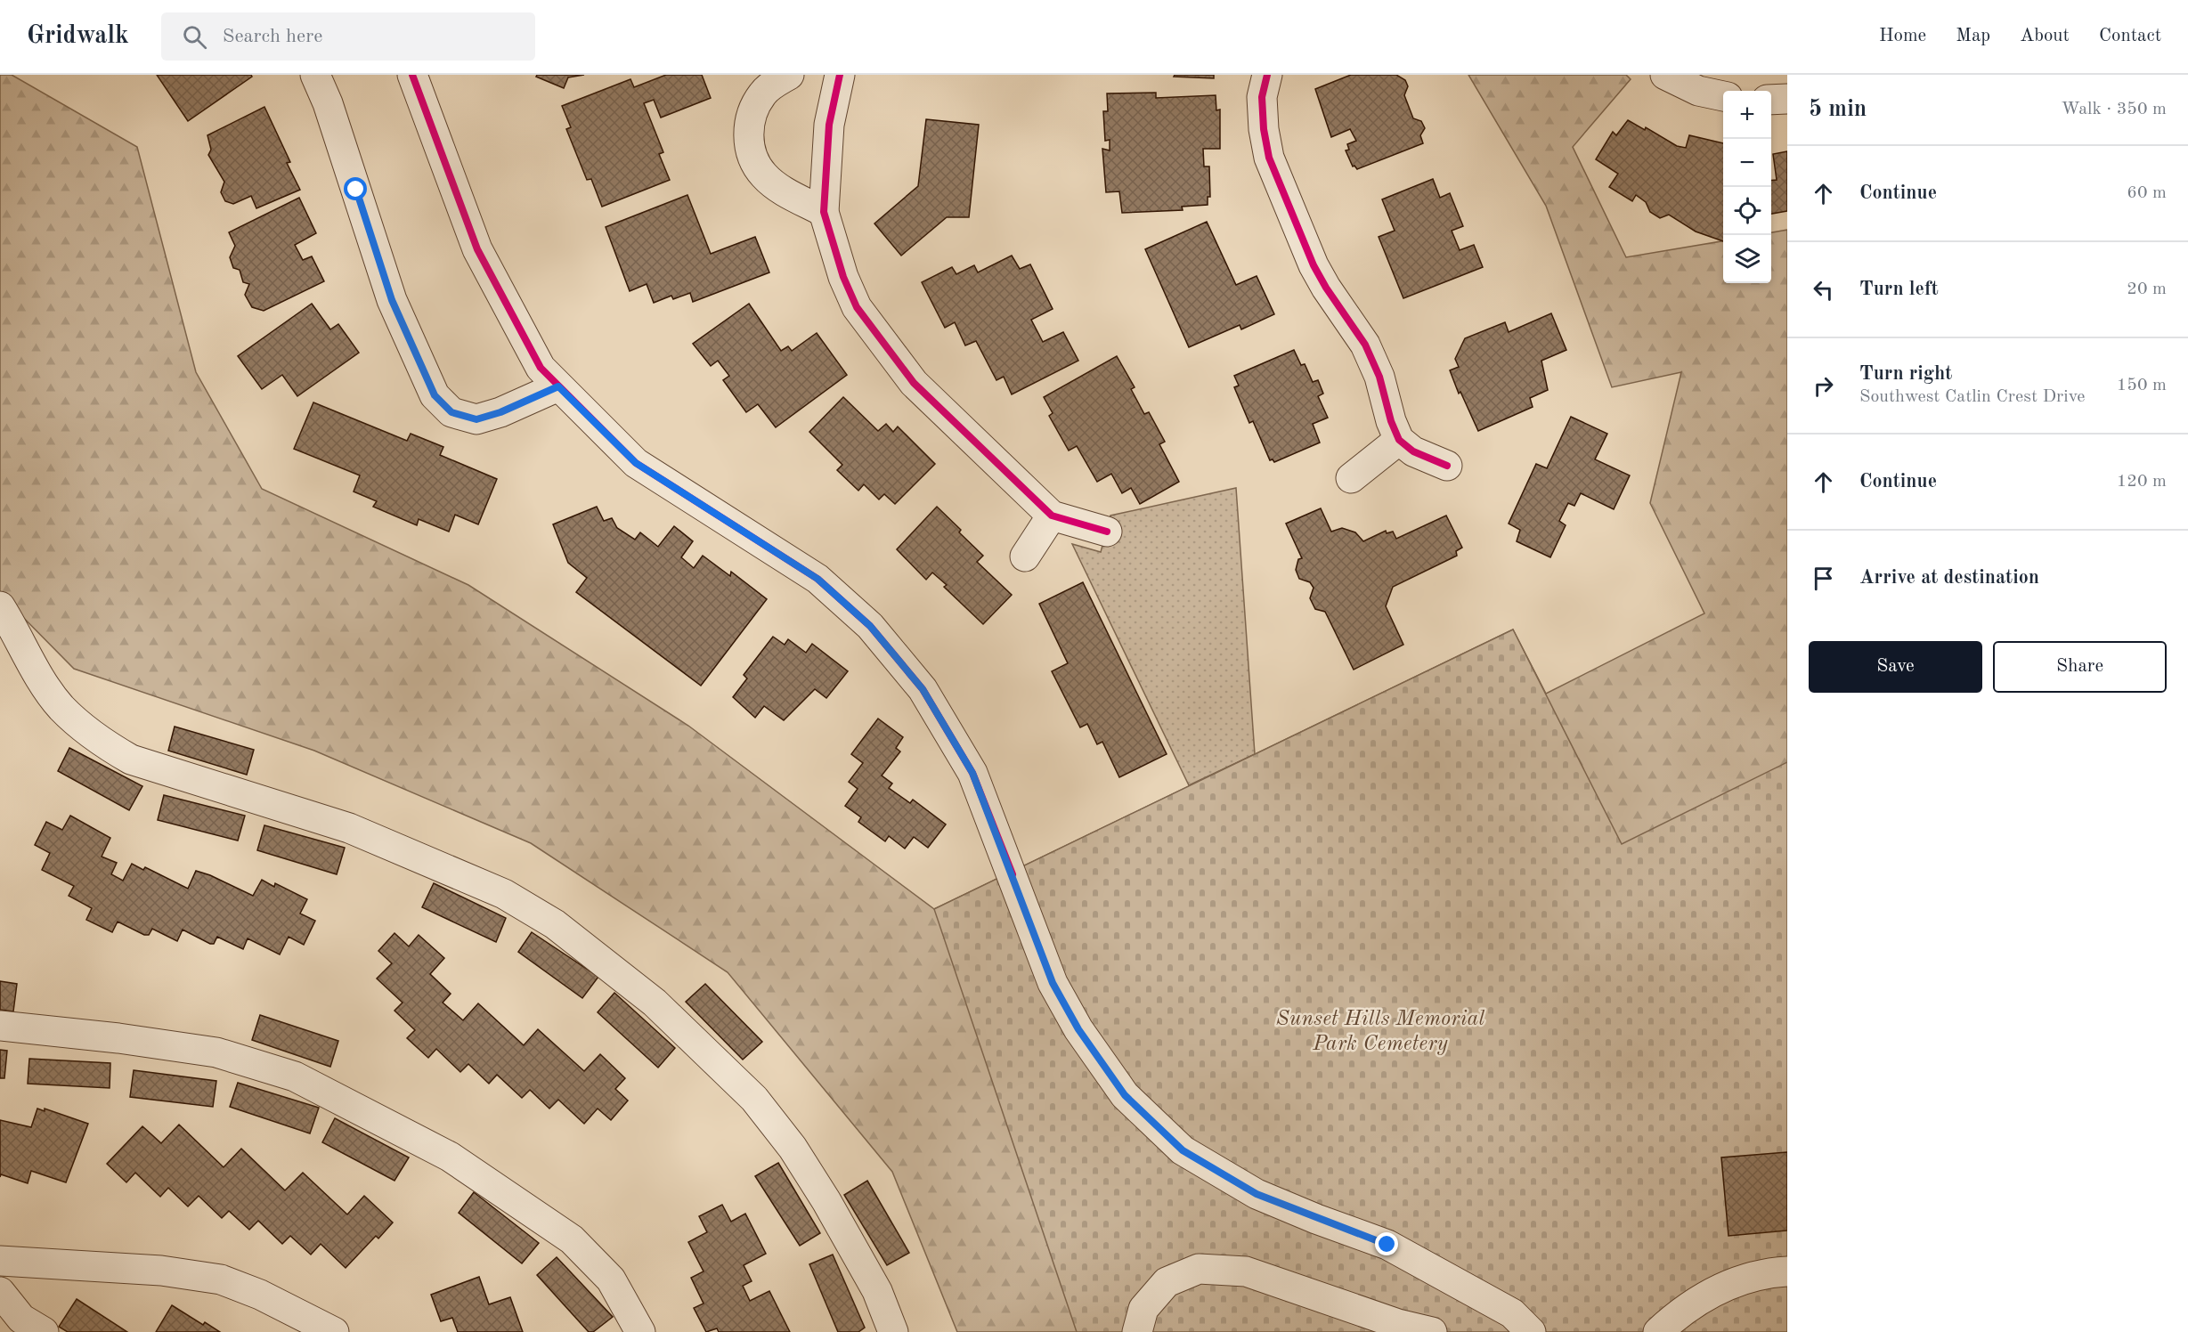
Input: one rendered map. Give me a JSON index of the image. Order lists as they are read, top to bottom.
{
  "parks": ["Sunset Hills Memorial Park Cemetery"],
  "page": {
    "header": "Gridwalk",
    "search": "Search here",
    "nav": [
      "Home",
      "Map",
      "About",
      "Contact"
    ],
    "heading": ["5 min", "Walk · 350 m"],
    "map_buttons": ["+", "−"],
    "list": [
      ["Continue", "60 m"],
      ["Turn left", "20 m"],
      ["Turn right", "Southwest Catlin Crest Drive", "150 m"],
      ["Continue", "120 m"],
      "Arrive at destination"
    ],
    "buttons": ["Save", "Share"]
  }
}
